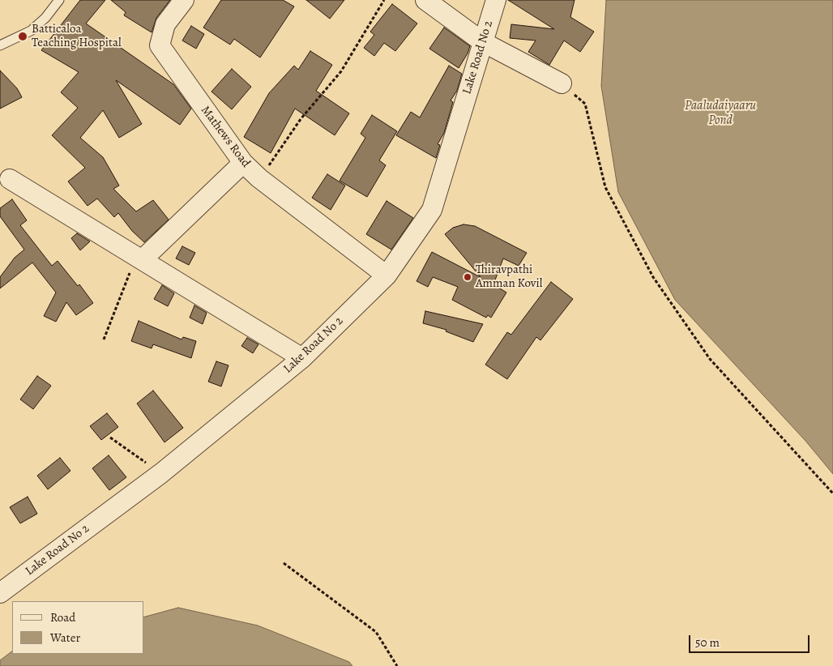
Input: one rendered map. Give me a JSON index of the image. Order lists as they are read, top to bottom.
{
  "streets": {
    "street": ["Lake Road No 2", "Mathews Road"]
  },
  "crossings": [
    ["Lake Road No 2", "Mathews Road"]
  ],
  "water": ["Paaludaiyaaru Pond"],
  "places": ["Batticaloa Teaching Hospital", "Thiravpathi Amman Kovil"],
  "legend": ["Road", "Water"],
  "scale_bar": "50 m"
}
